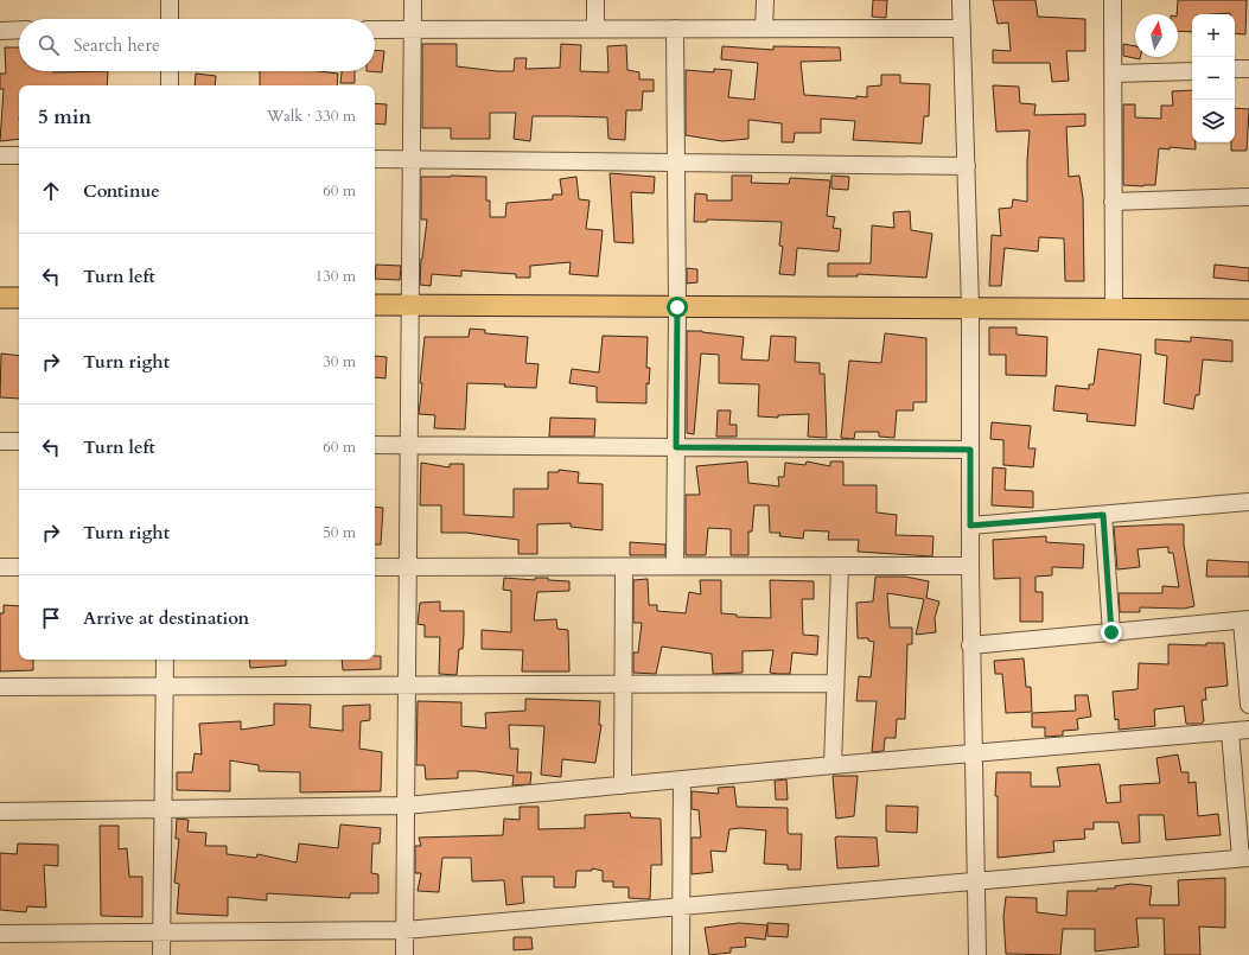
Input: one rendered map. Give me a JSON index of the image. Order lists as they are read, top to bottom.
{
  "north": "top",
  "page": {
    "map_buttons": ["+", "−"],
    "search": "Search here",
    "heading": ["5 min", "Walk · 330 m"],
    "list": [
      ["Continue", "60 m"],
      ["Turn left", "130 m"],
      ["Turn right", "30 m"],
      ["Turn left", "60 m"],
      ["Turn right", "50 m"],
      "Arrive at destination"
    ]
  }
}
